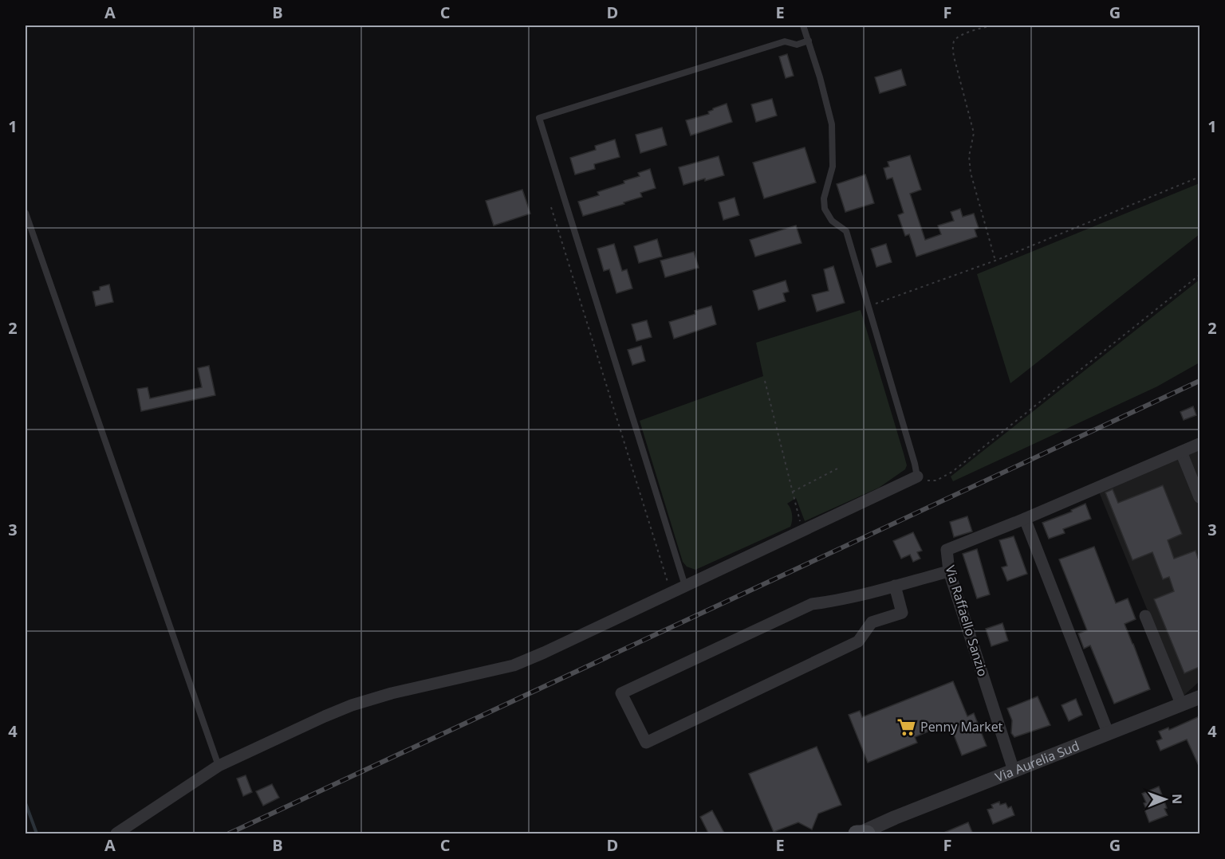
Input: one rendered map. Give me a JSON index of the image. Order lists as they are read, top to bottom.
{
  "streets": {
    "street": ["Via Raffaello Sanzio", "Via Aurelia Sud"]
  },
  "crossings": [
    ["Via Raffaello Sanzio", "Via Aurelia Sud"]
  ],
  "places": {
    "supermarket": ["Penny Market"]
  },
  "north": "right",
  "grid": {
    "columns": [
      "A",
      "B",
      "C",
      "D",
      "E",
      "F",
      "G"
    ],
    "rows": [
      "1",
      "2",
      "3",
      "4"
    ]
  }
}
